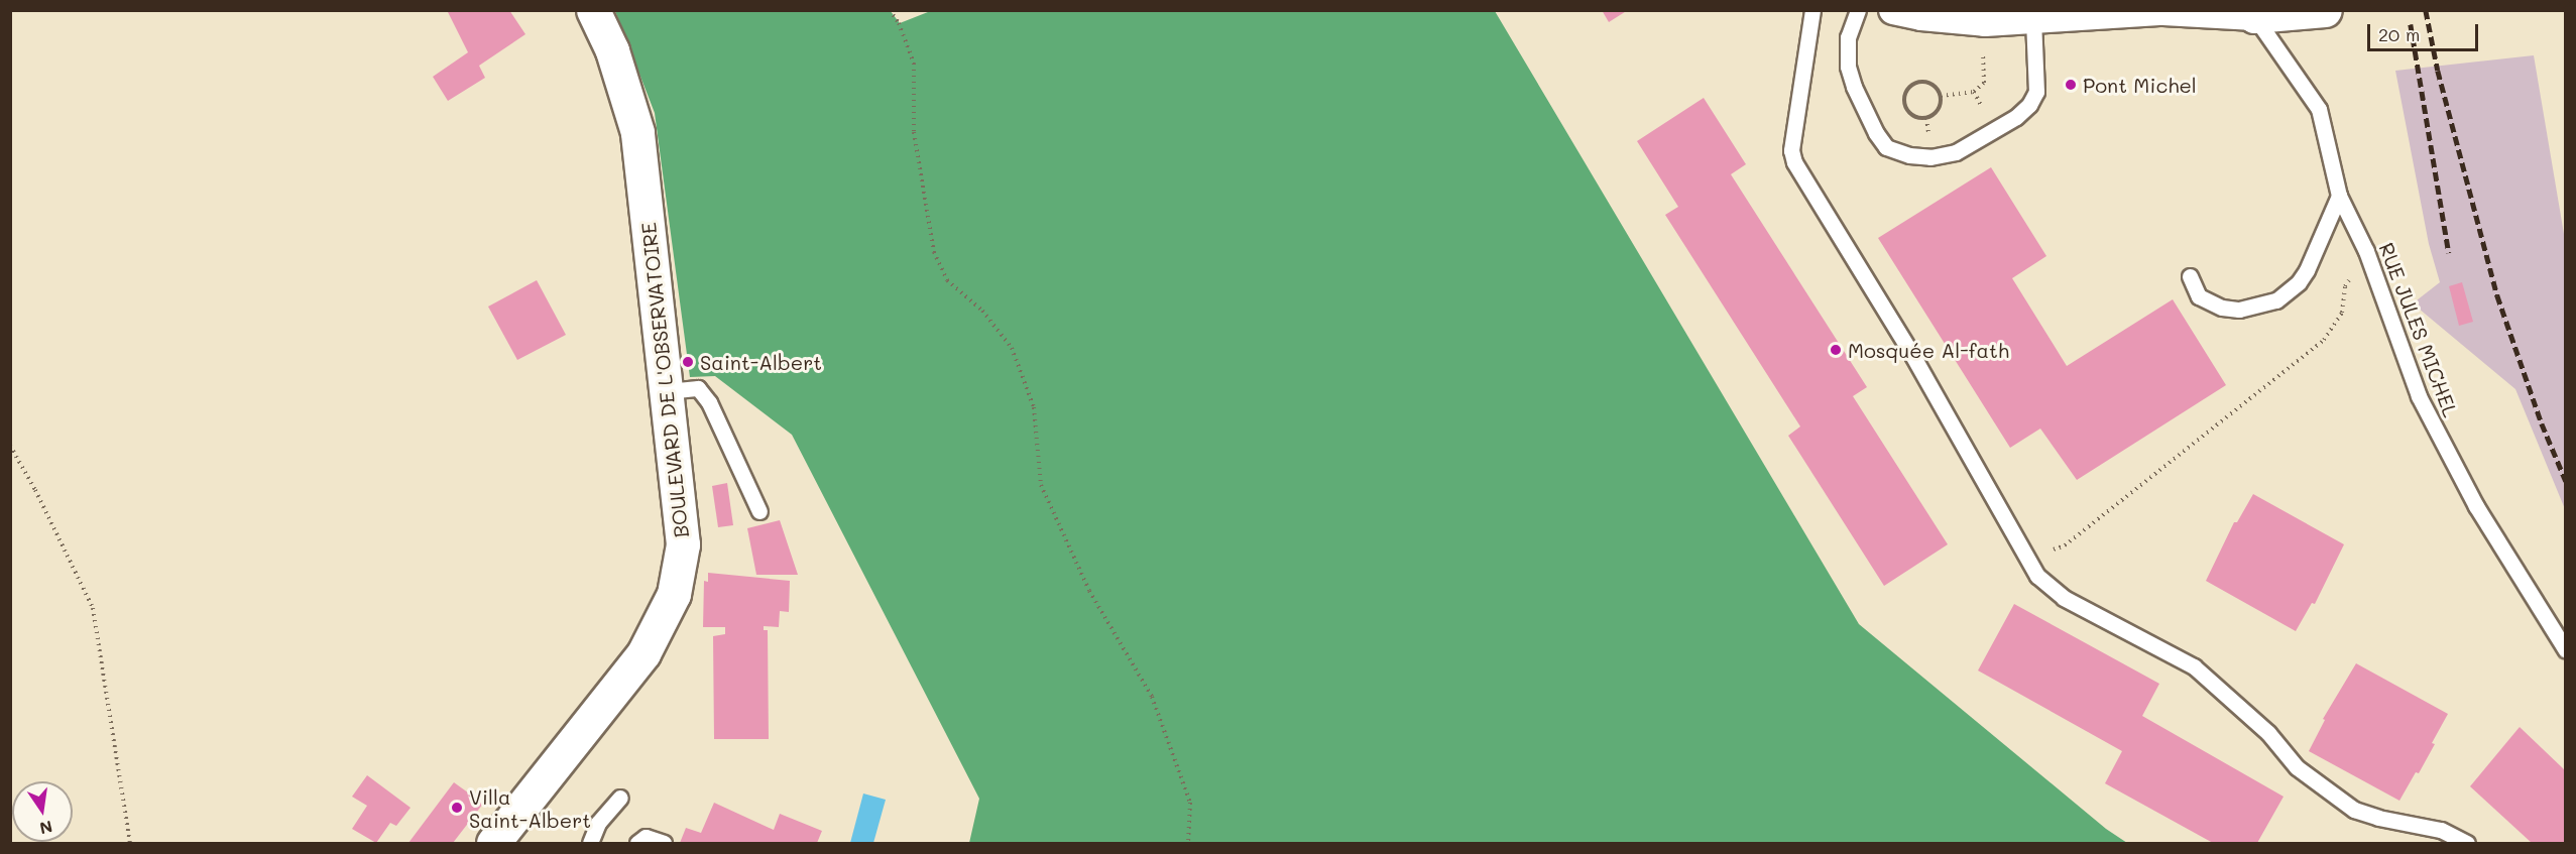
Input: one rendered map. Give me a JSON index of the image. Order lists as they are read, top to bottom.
{
  "streets": {
    "main road": ["BOULEVARD DE L'OBSERVATOIRE"],
    "lane": ["RUE JULES MICHEL"]
  },
  "places": [
    "Pont Michel",
    "Mosquée Al-fath",
    "Saint-Albert",
    "Villa Saint-Albert"
  ],
  "scale_bar": "20 m",
  "north": "bottom"
}
